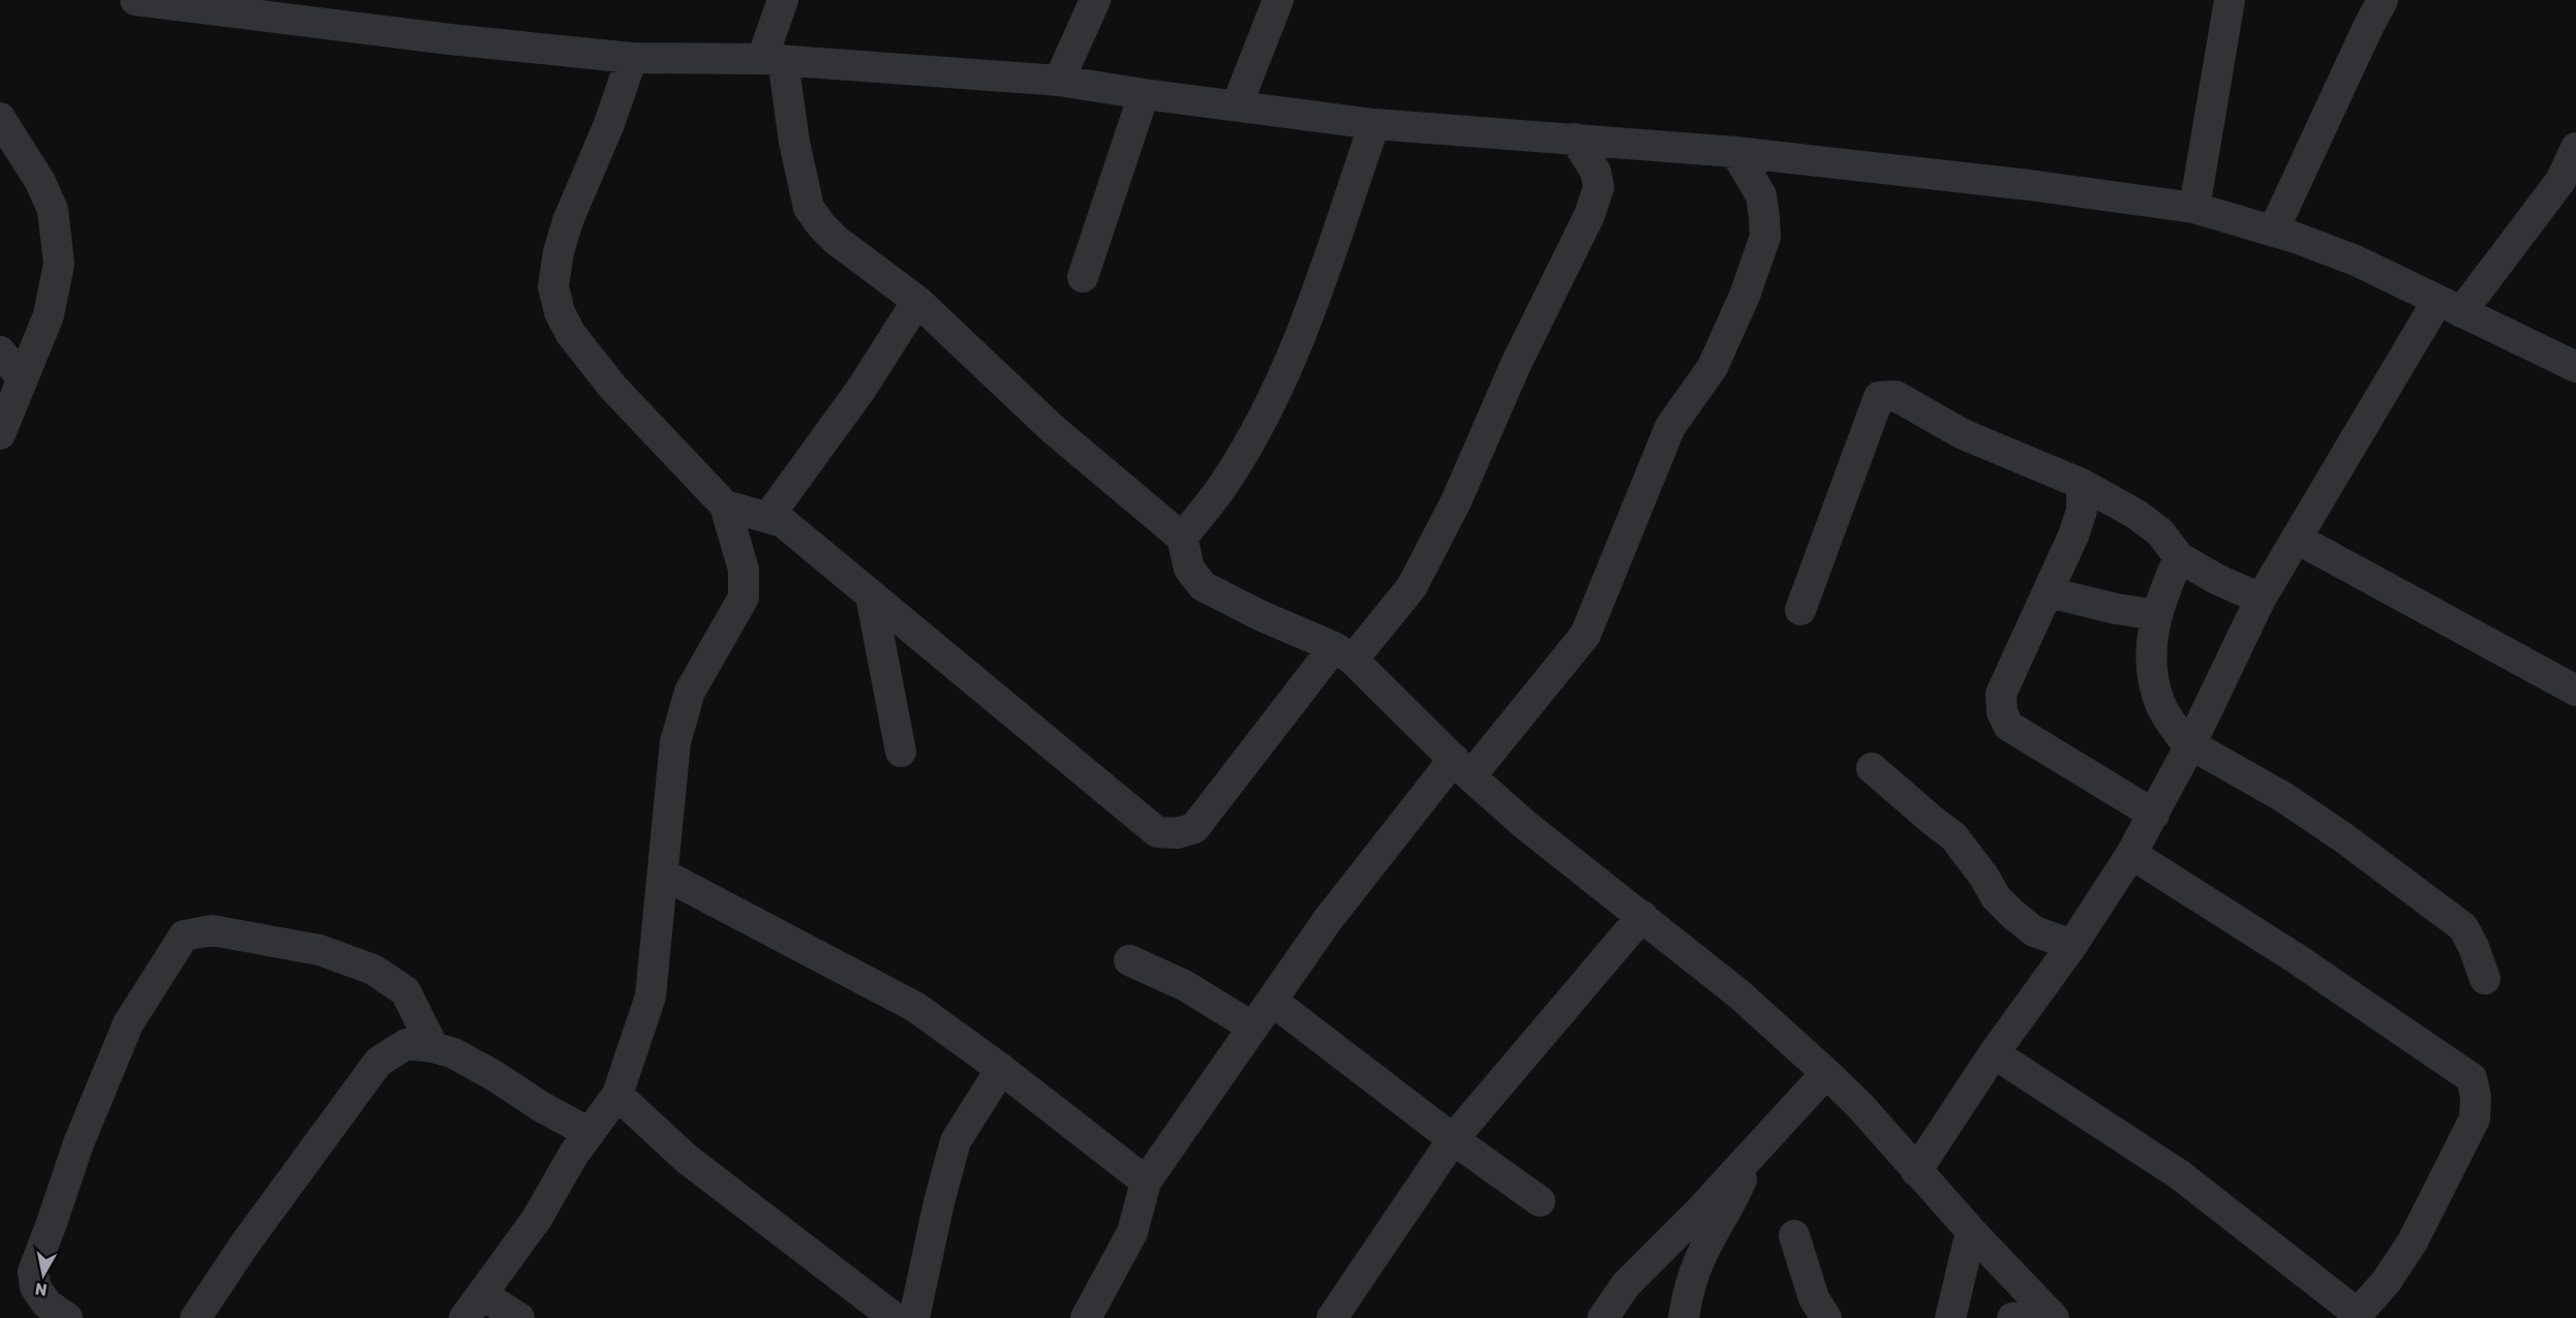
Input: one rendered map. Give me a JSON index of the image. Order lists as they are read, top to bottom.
{
  "north": "bottom"
}
